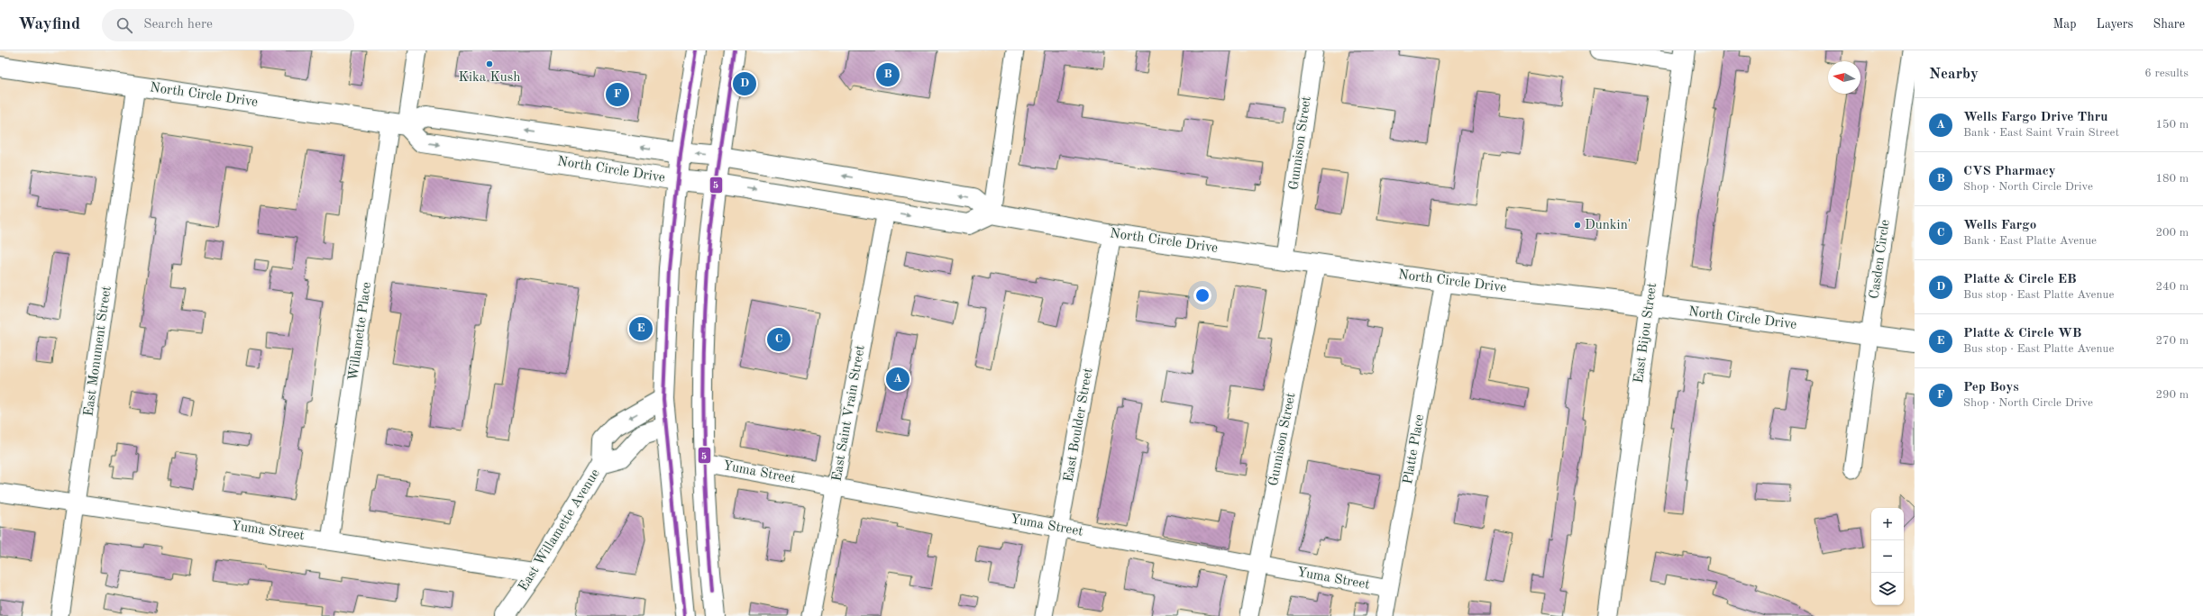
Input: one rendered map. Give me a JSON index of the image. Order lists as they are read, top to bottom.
{
  "streets": {
    "main road": ["North Circle Drive", "East Bijou Street", "East Willamette Avenue"],
    "street": [
      "Gunnison Street",
      "Casden Circle",
      "Willamette Place",
      "East Monument Street",
      "East Saint Vrain Street",
      "East Boulder Street",
      "Platte Place",
      "Yuma Street"
    ]
  },
  "crossings": [
    ["North Circle Drive", "Gunnison Street"],
    ["North Circle Drive", "Casden Circle"],
    ["North Circle Drive", "Willamette Place"],
    ["North Circle Drive", "East Bijou Street"],
    ["North Circle Drive", "East Monument Street"],
    ["North Circle Drive", "East Saint Vrain Street"],
    ["North Circle Drive", "East Boulder Street"],
    ["North Circle Drive", "Platte Place"],
    ["Gunnison Street", "Yuma Street"],
    ["Willamette Place", "Yuma Street"],
    ["East Monument Street", "Yuma Street"],
    ["East Saint Vrain Street", "Yuma Street"],
    ["East Boulder Street", "Yuma Street"],
    ["Platte Place", "Yuma Street"],
    ["Yuma Street", "East Willamette Avenue"]
  ],
  "places": ["Kika Kush", "Dunkin'"],
  "lines": ["transit line 5"],
  "north": "left",
  "page": {
    "header": "Wayfind",
    "search": "Search here",
    "nav": ["Map", "Layers", "Share"],
    "heading": ["Nearby", "6 results"],
    "pins": [
      "B",
      "D",
      "F",
      "E",
      "C",
      "A"
    ],
    "list": [
      {
        "mark": "A",
        "name": "Wells Fargo Drive Thru",
        "note": "Bank · East Saint Vrain Street",
        "value": "150 m"
      },
      {
        "mark": "B",
        "name": "CVS Pharmacy",
        "note": "Shop · North Circle Drive",
        "value": "180 m"
      },
      {
        "mark": "C",
        "name": "Wells Fargo",
        "note": "Bank · East Platte Avenue",
        "value": "200 m"
      },
      {
        "mark": "D",
        "name": "Platte & Circle EB",
        "note": "Bus stop · East Platte Avenue",
        "value": "240 m"
      },
      {
        "mark": "E",
        "name": "Platte & Circle WB",
        "note": "Bus stop · East Platte Avenue",
        "value": "270 m"
      },
      {
        "mark": "F",
        "name": "Pep Boys",
        "note": "Shop · North Circle Drive",
        "value": "290 m"
      }
    ],
    "map_buttons": ["+", "−"]
  }
}
